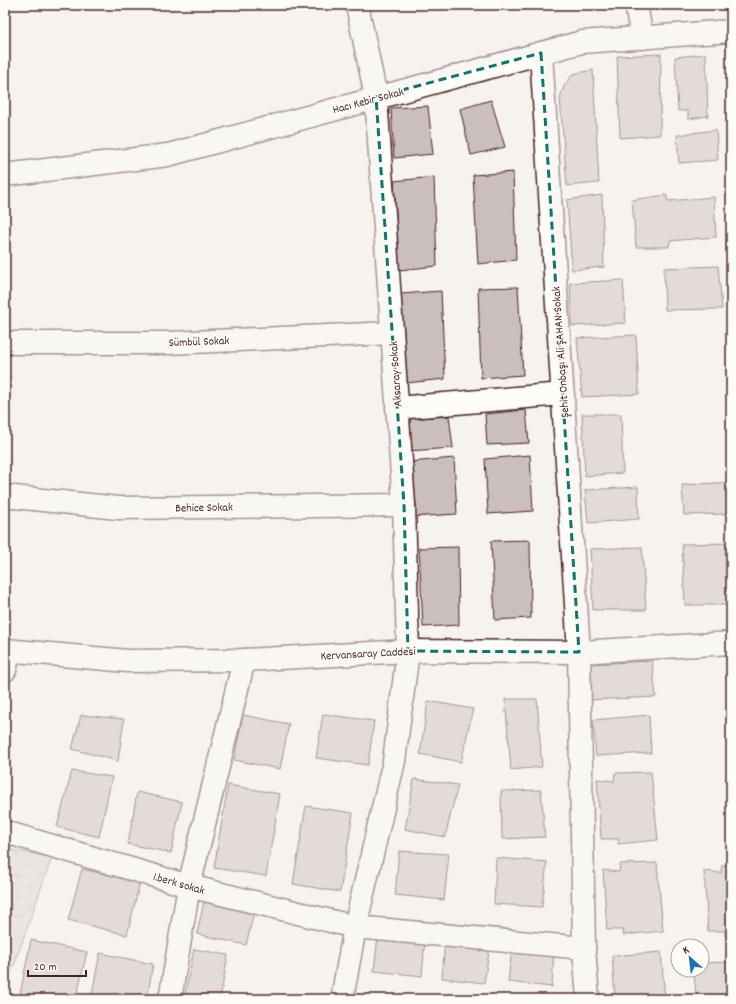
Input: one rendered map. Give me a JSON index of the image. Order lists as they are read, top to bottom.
{
  "streets": {
    "street": [
      "Hacı Kebir Sokak",
      "Sümbül Sokak",
      "Şehit Onbaşı Ali ŞAHAN Sokak",
      "Aksaray Sokak",
      "Behice Sokak",
      "Kervansaray Caddesi",
      "1.berk sokak"
    ]
  },
  "crossings": [
    ["Hacı Kebir Sokak", "Şehit Onbaşı Ali ŞAHAN Sokak"],
    ["Hacı Kebir Sokak", "Aksaray Sokak"],
    ["Sümbül Sokak", "Aksaray Sokak"],
    ["Şehit Onbaşı Ali ŞAHAN Sokak", "Kervansaray Caddesi"],
    ["Şehit Onbaşı Ali ŞAHAN Sokak", "1.berk sokak"],
    ["Aksaray Sokak", "Behice Sokak"],
    ["Aksaray Sokak", "Kervansaray Caddesi"],
    ["Aksaray Sokak", "1.berk sokak"]
  ],
  "scale_bar": "20 m",
  "north": "top left"
}
